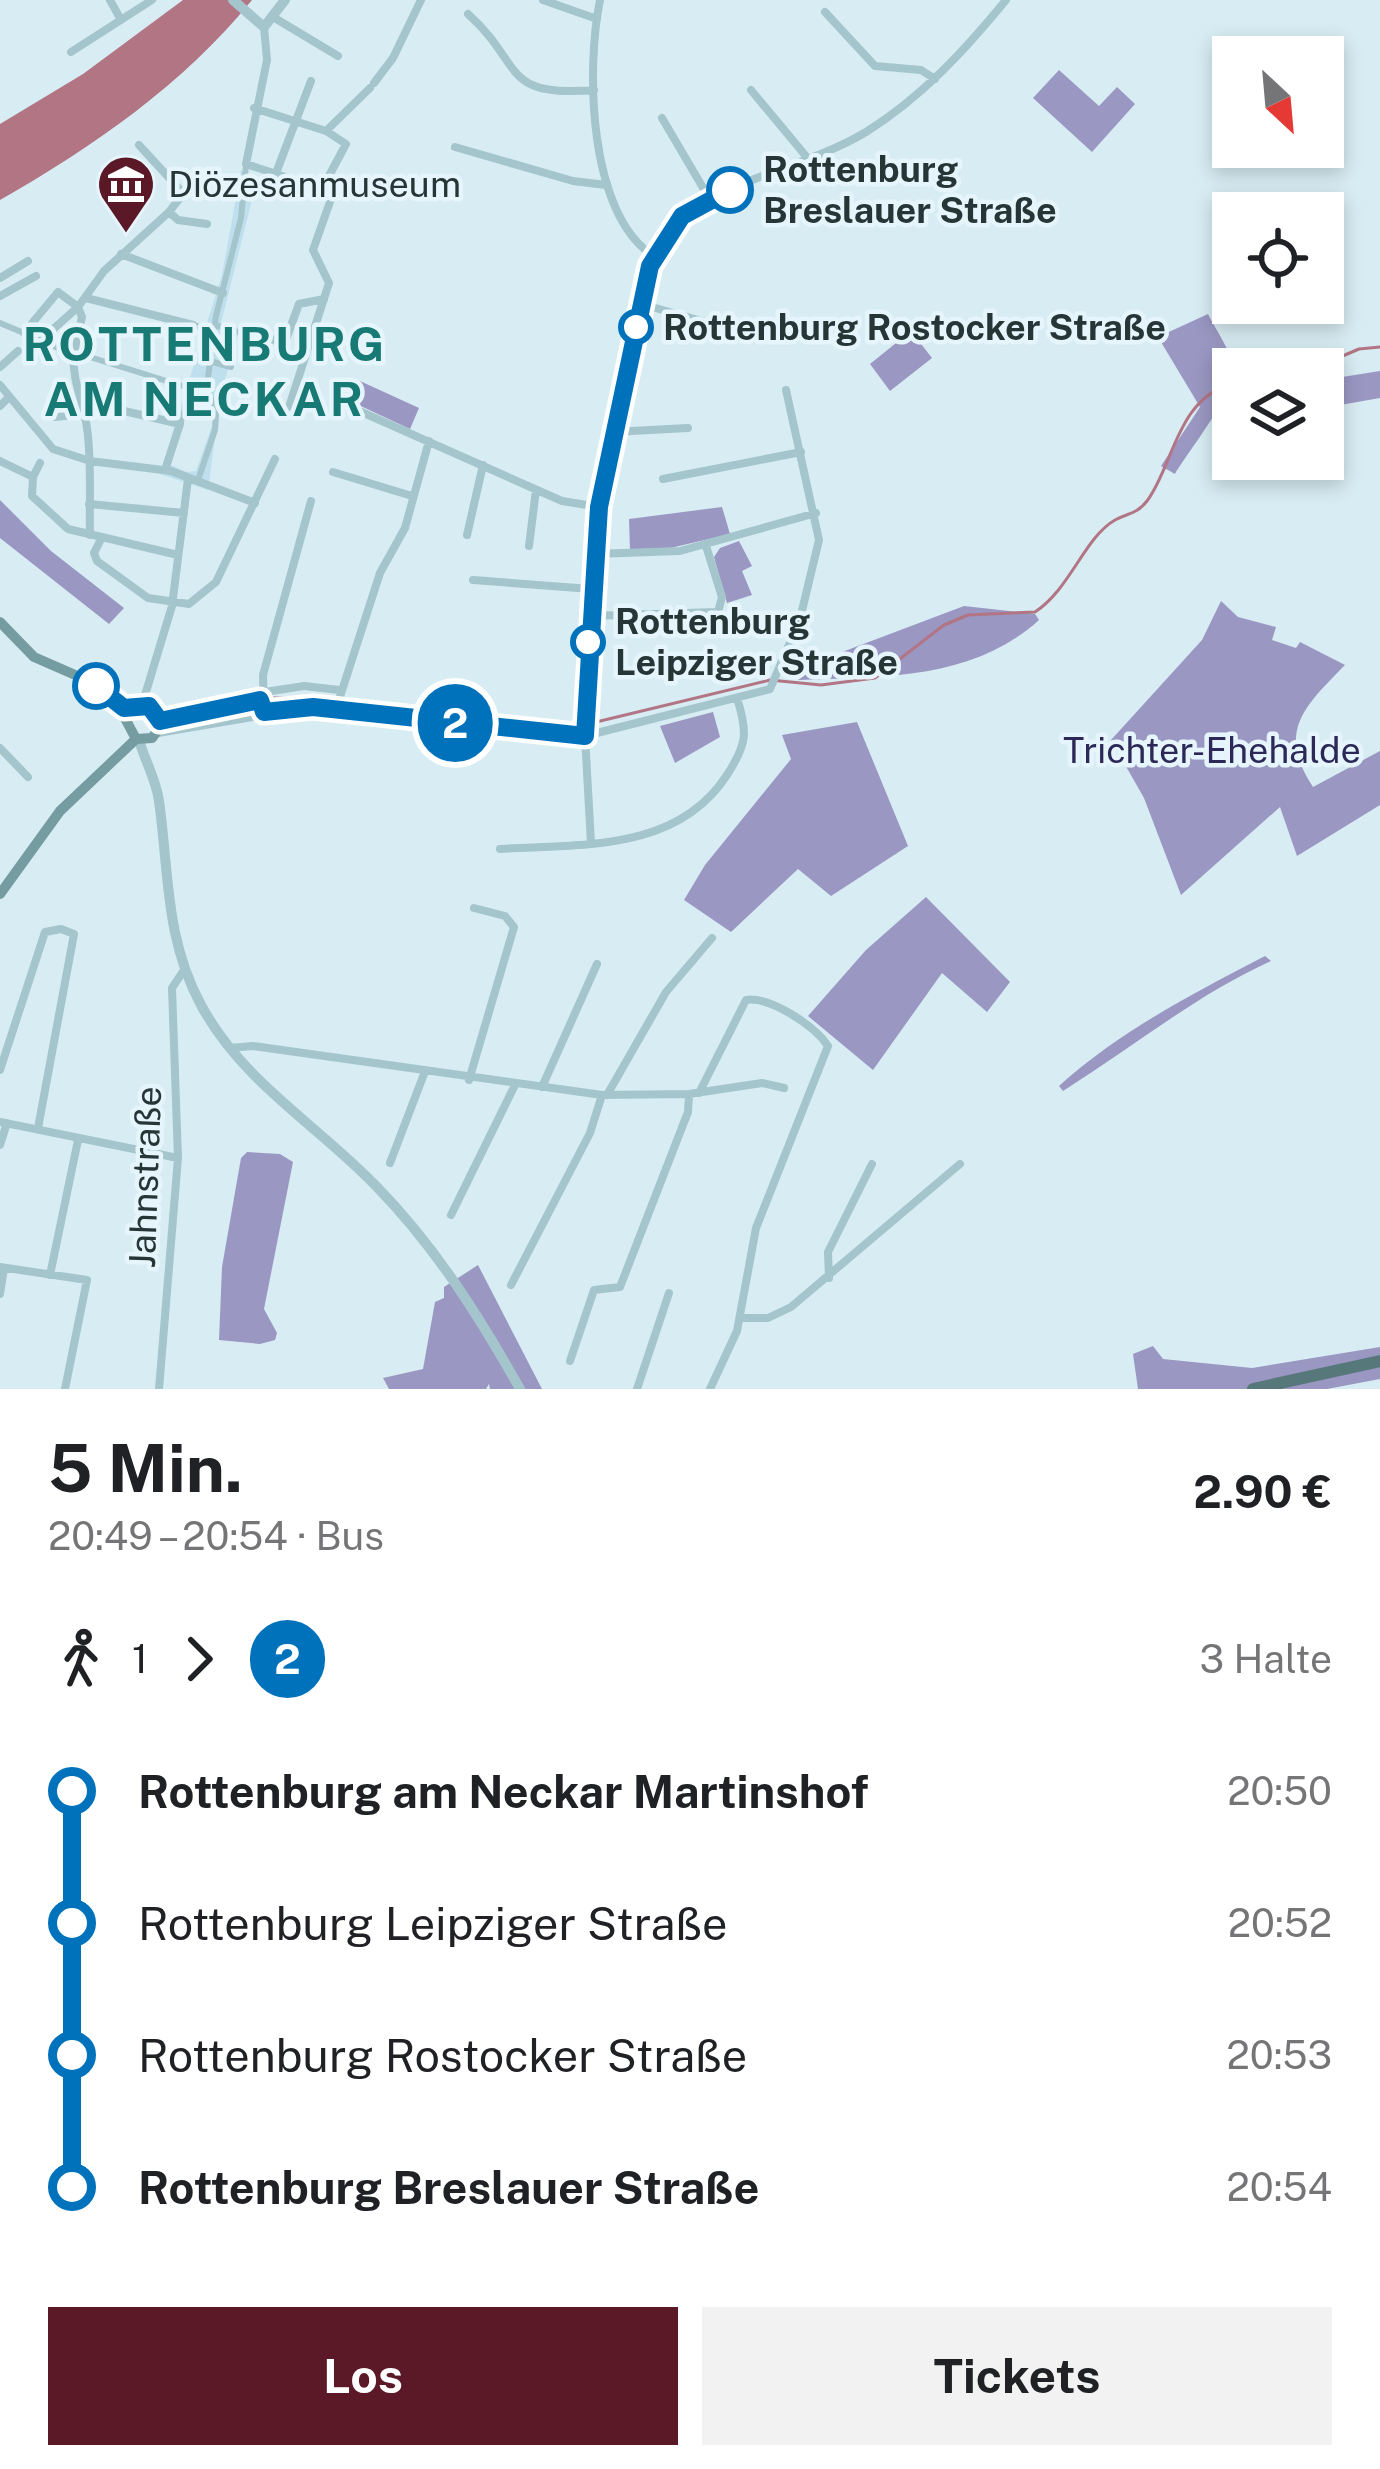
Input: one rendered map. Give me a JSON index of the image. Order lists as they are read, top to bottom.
{
  "streets": {
    "street": ["Jahnstraße"]
  },
  "districts": ["ROTTENBURG AM NECKAR"],
  "parks": ["Trichter-Ehehalde"],
  "places": {
    "other": ["Rottenburg Breslauer Straße", "Rottenburg Rostocker Straße", "Rottenburg Leipziger Straße"],
    "museum": ["Diözesanmuseum"]
  },
  "lines": ["bus line 2"],
  "north": "bottom right",
  "page": {
    "on_map": "2",
    "heading": ["5 Min.", "20:49 – 20:54 · Bus", "2.90 €"],
    "legs": ["1", "2", "3 Halte"],
    "list": [
      {
        "name": "Rottenburg am Neckar Martinshof",
        "value": "20:50"
      },
      {
        "name": "Rottenburg Leipziger Straße",
        "value": "20:52"
      },
      {
        "name": "Rottenburg Rostocker Straße",
        "value": "20:53"
      },
      {
        "name": "Rottenburg Breslauer Straße",
        "value": "20:54"
      }
    ],
    "buttons": ["Los", "Tickets"]
  }
}
